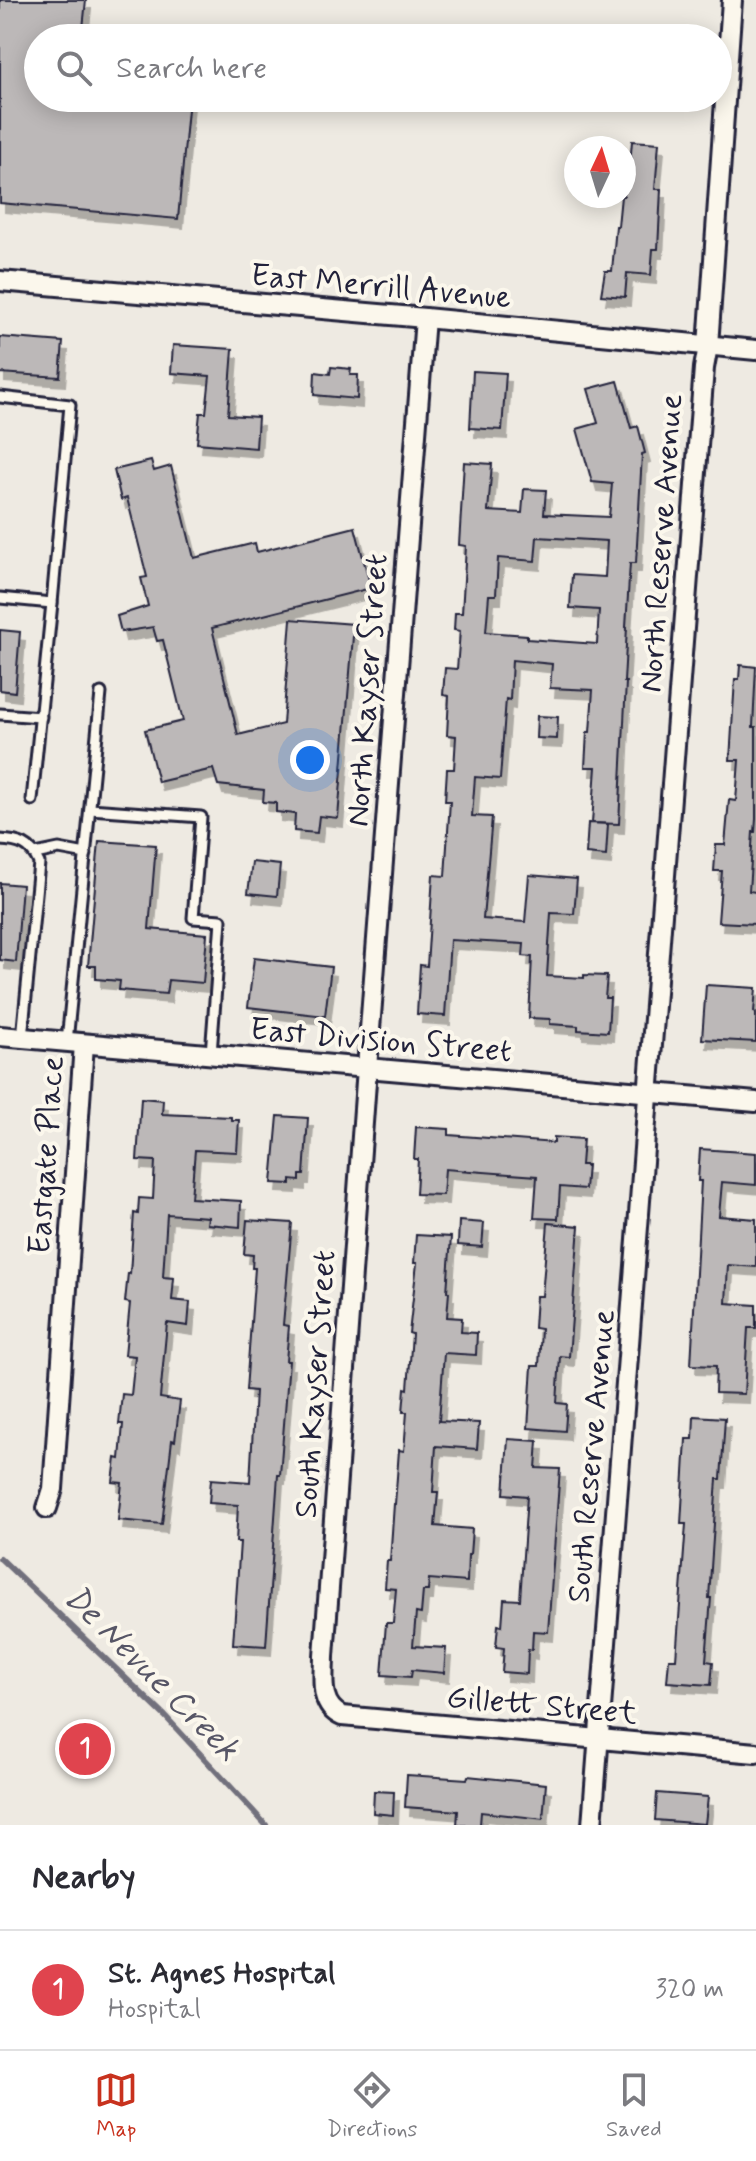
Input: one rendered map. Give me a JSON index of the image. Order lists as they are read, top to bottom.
{
  "streets": {
    "street": [
      "East Merrill Avenue",
      "North Reserve Avenue",
      "North Kayser Street",
      "East Division Street",
      "Eastgate Place",
      "South Kayser Street",
      "South Reserve Avenue",
      "Gillett Street"
    ]
  },
  "crossings": [
    ["East Merrill Avenue", "North Reserve Avenue"],
    ["East Merrill Avenue", "North Kayser Street"],
    ["North Reserve Avenue", "East Division Street"],
    ["North Reserve Avenue", "South Reserve Avenue"],
    ["North Kayser Street", "East Division Street"],
    ["North Kayser Street", "South Kayser Street"],
    ["East Division Street", "Eastgate Place"],
    ["East Division Street", "South Kayser Street"],
    ["East Division Street", "South Reserve Avenue"],
    ["South Kayser Street", "Gillett Street"],
    ["South Reserve Avenue", "Gillett Street"]
  ],
  "water": ["De Nevue Creek"],
  "north": "top",
  "page": {
    "search": "Search here",
    "pins": "1",
    "heading": "Nearby",
    "list": [
      {
        "mark": "1",
        "name": "St. Agnes Hospital",
        "note": "Hospital",
        "value": "320 m"
      }
    ],
    "nav": ["Map", "Directions", "Saved"]
  }
}
